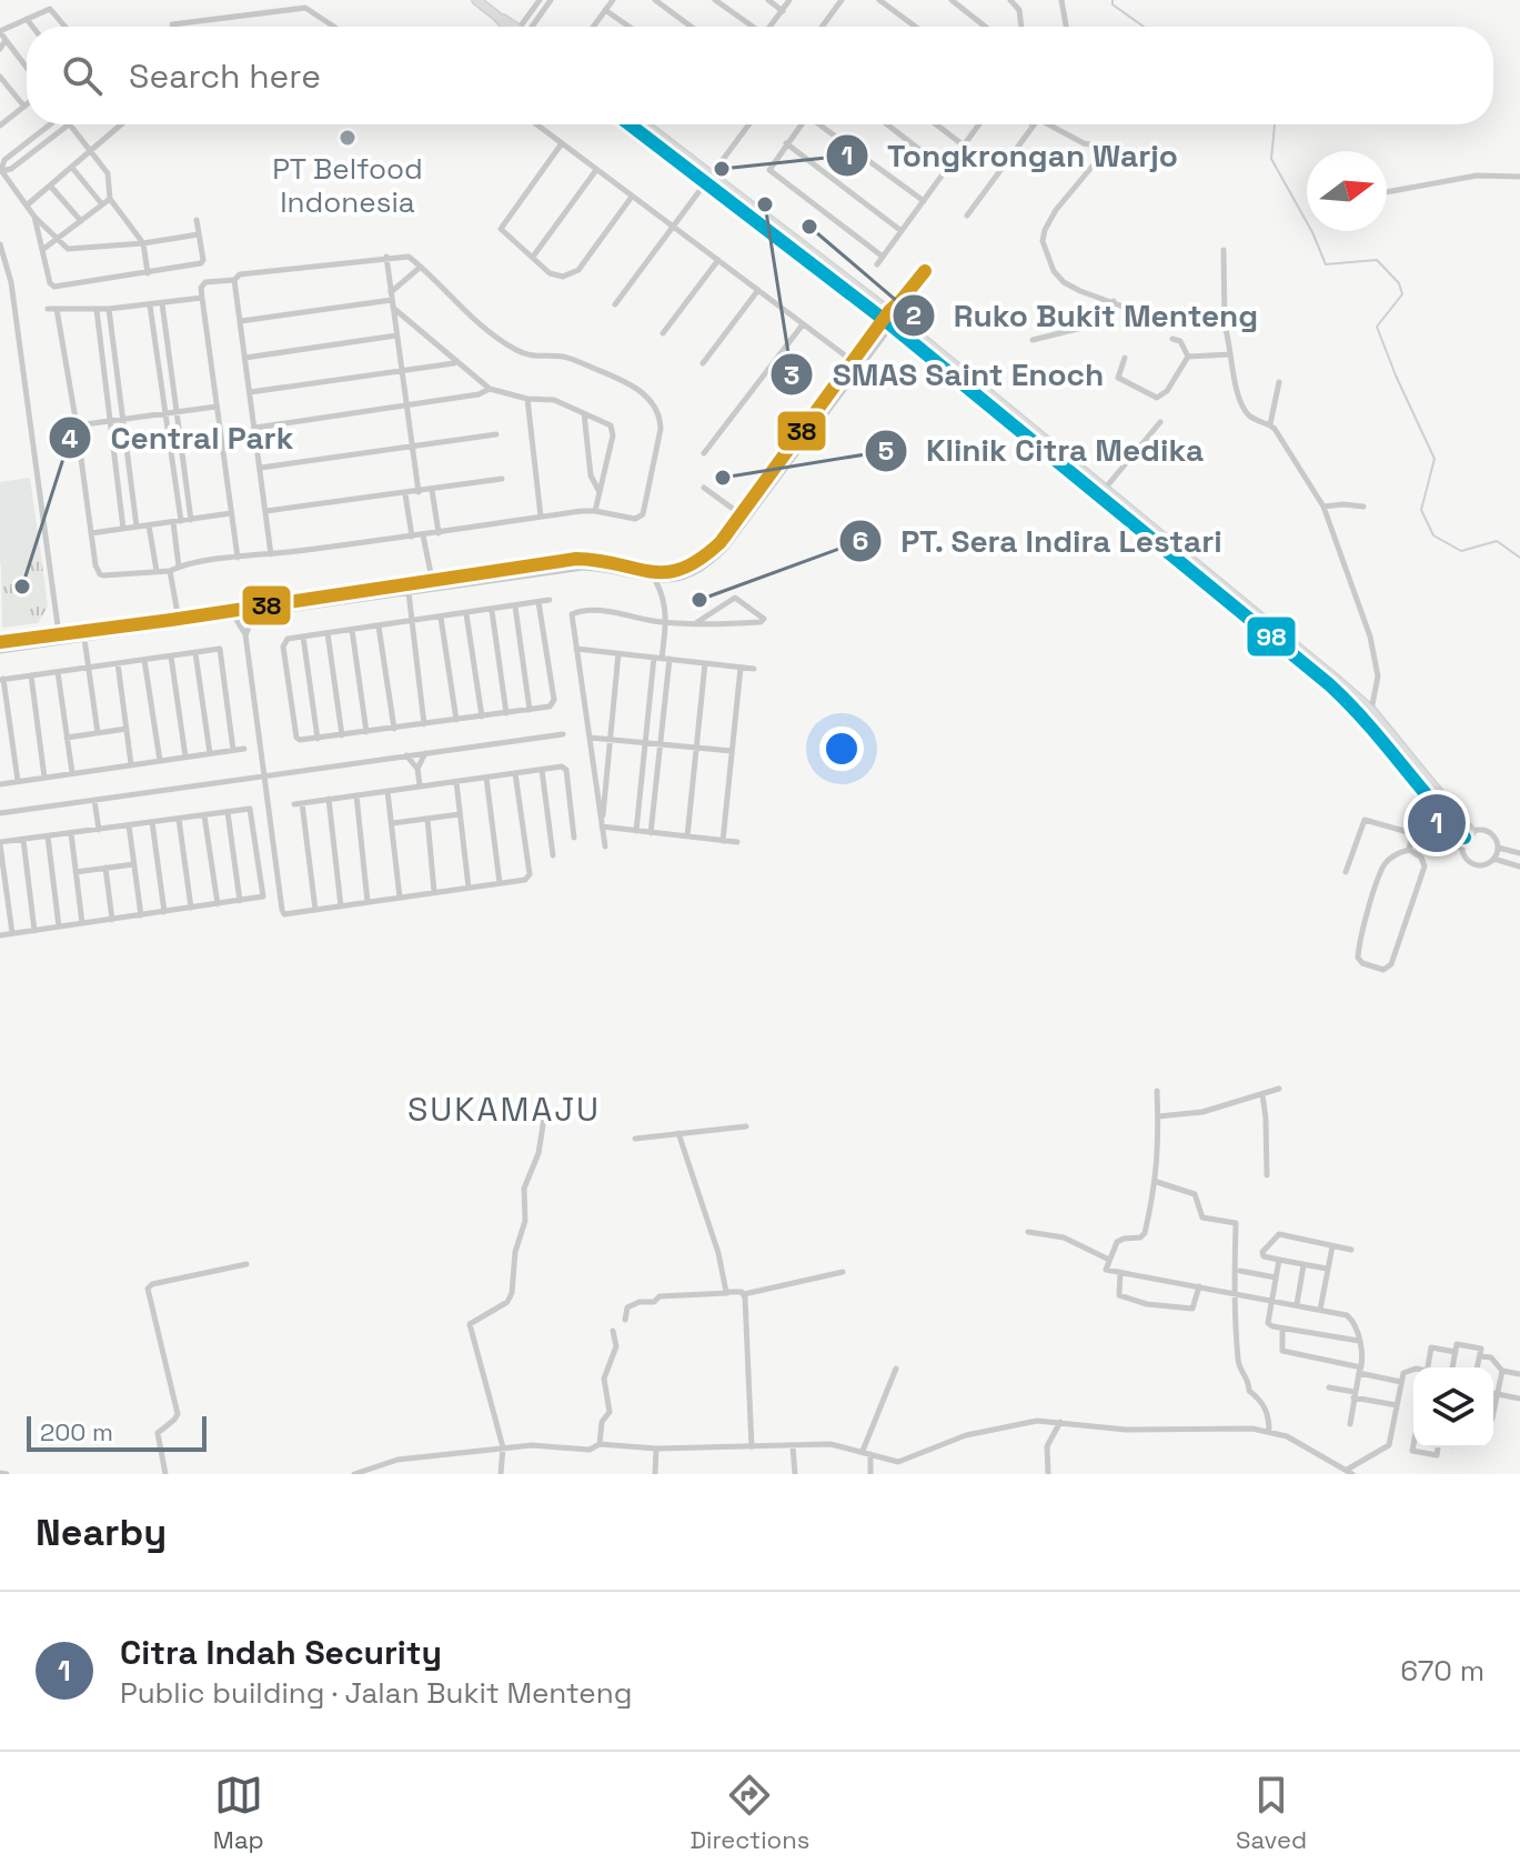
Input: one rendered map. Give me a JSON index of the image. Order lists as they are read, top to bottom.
{
  "districts": ["SUKAMAJU"],
  "places": [
    "PT Belfood Indonesia",
    "Tongkrongan Warjo",
    "SMAS Saint Enoch",
    "Ruko Bukit Menteng",
    "Klinik Citra Medika",
    "Central Park",
    "PT. Sera Indira Lestari"
  ],
  "lines": ["transit line 98", "transit line 38"],
  "scale_bar": "200 m",
  "north": "right",
  "page": {
    "search": "Search here",
    "pins": "1",
    "scale": "200 m",
    "heading": "Nearby",
    "list": [
      {
        "mark": "1",
        "name": "Citra Indah Security",
        "note": "Public building · Jalan Bukit Menteng",
        "value": "670 m"
      }
    ],
    "nav": ["Map", "Directions", "Saved"]
  }
}
